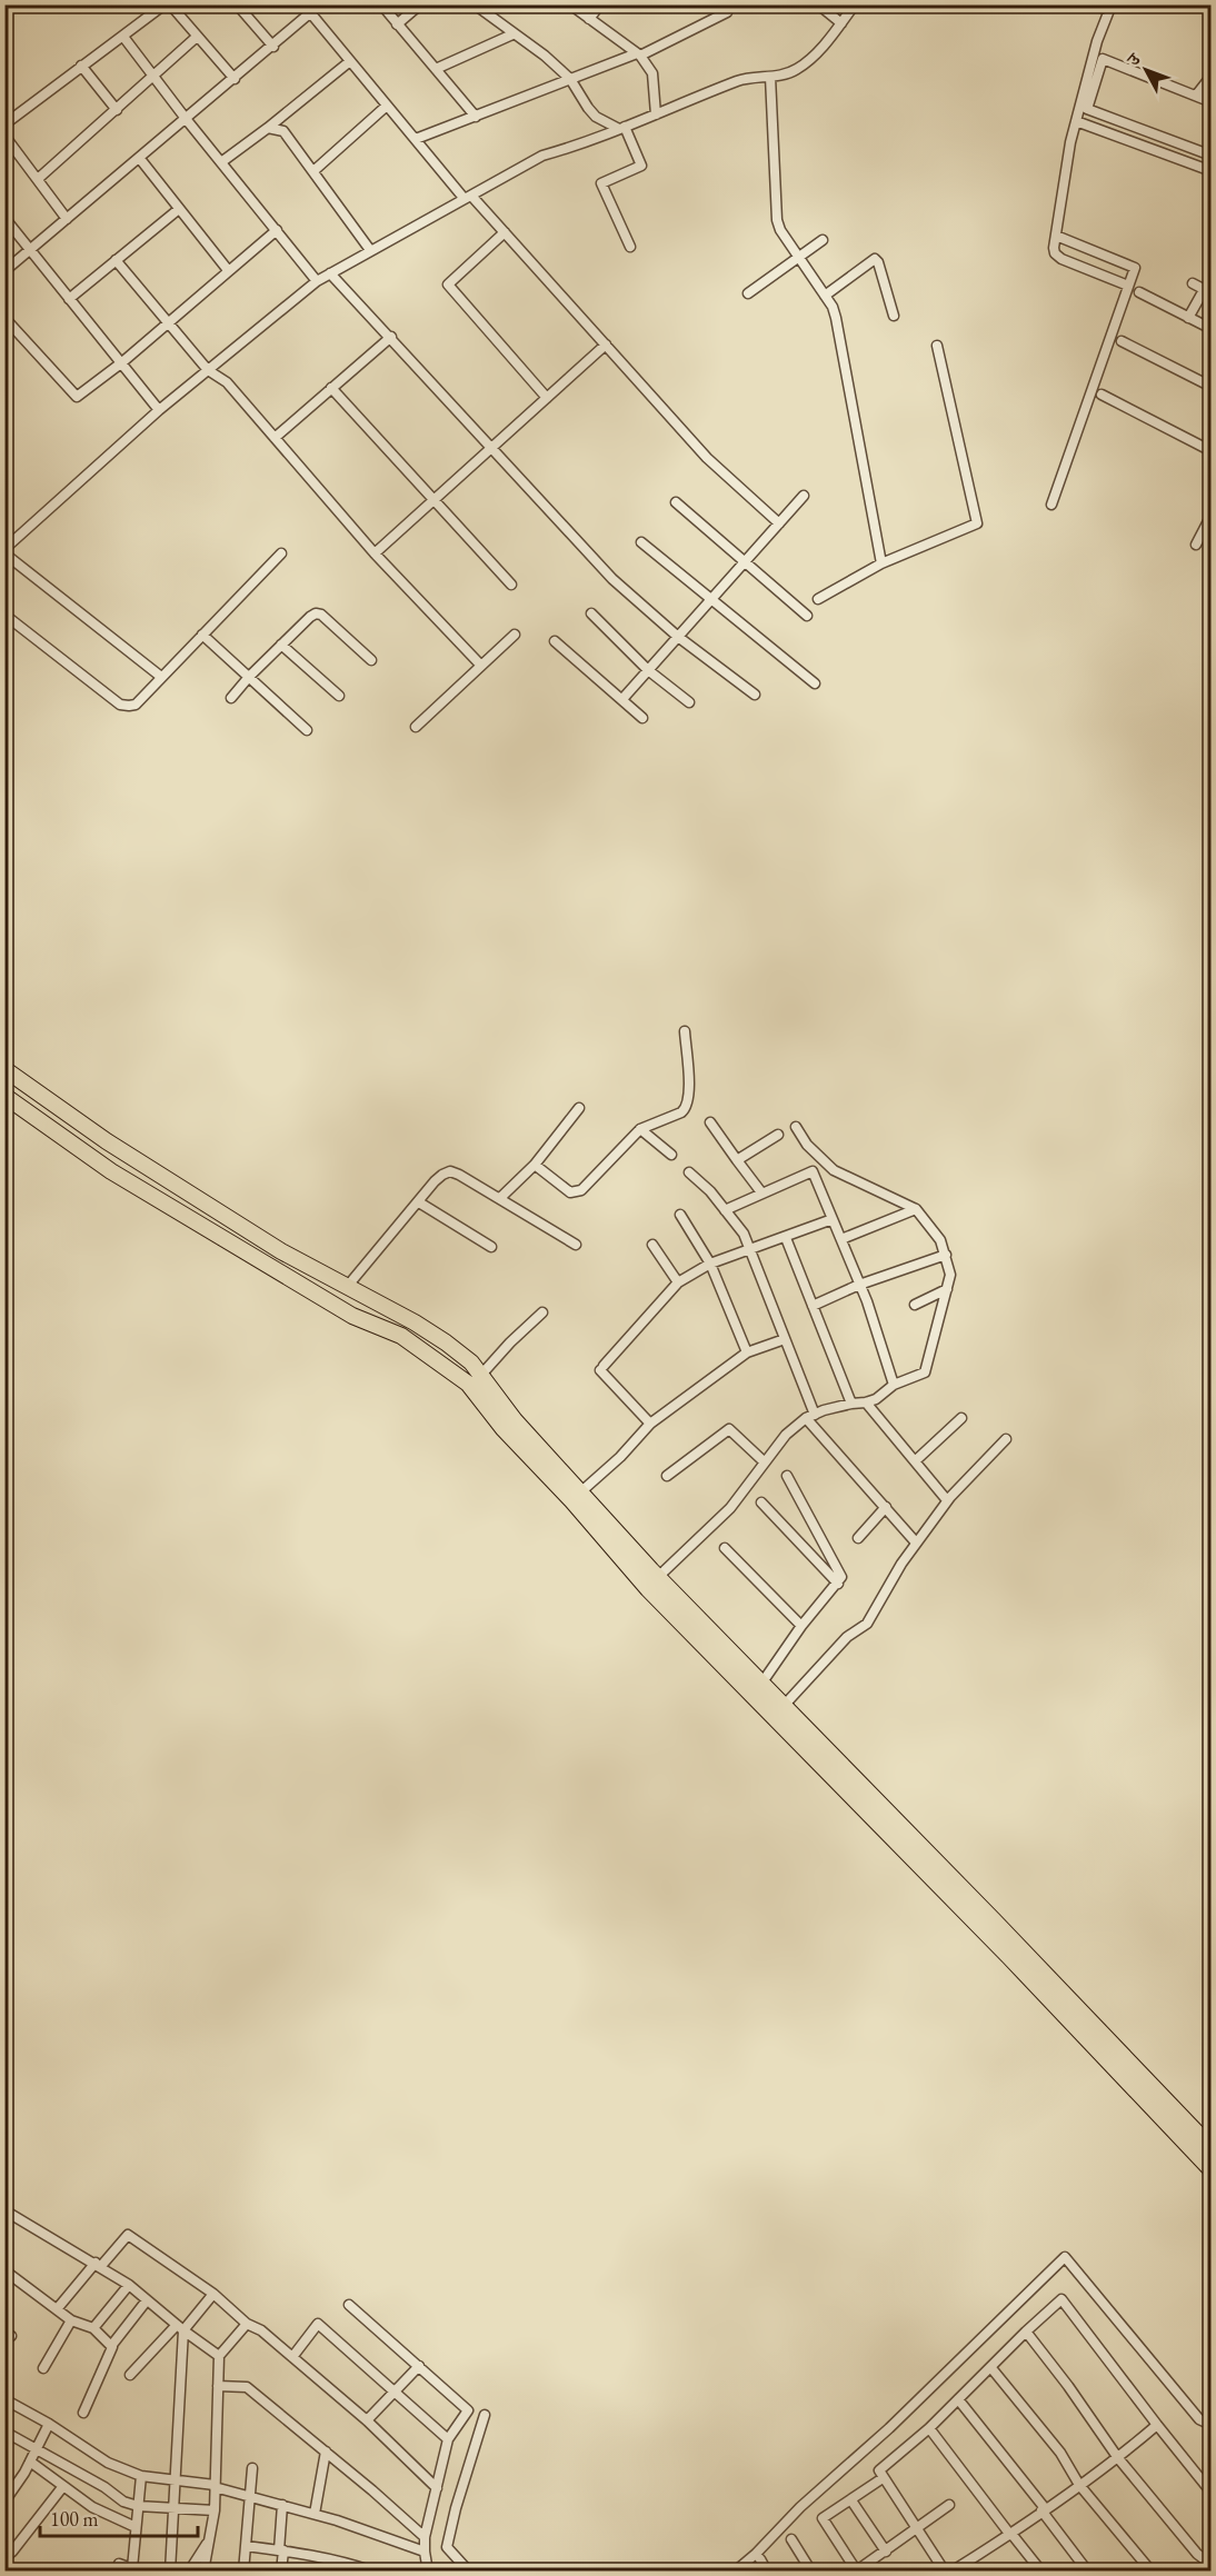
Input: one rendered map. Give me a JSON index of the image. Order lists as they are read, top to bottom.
{
  "scale_bar": "100 m",
  "north": "top left"
}
